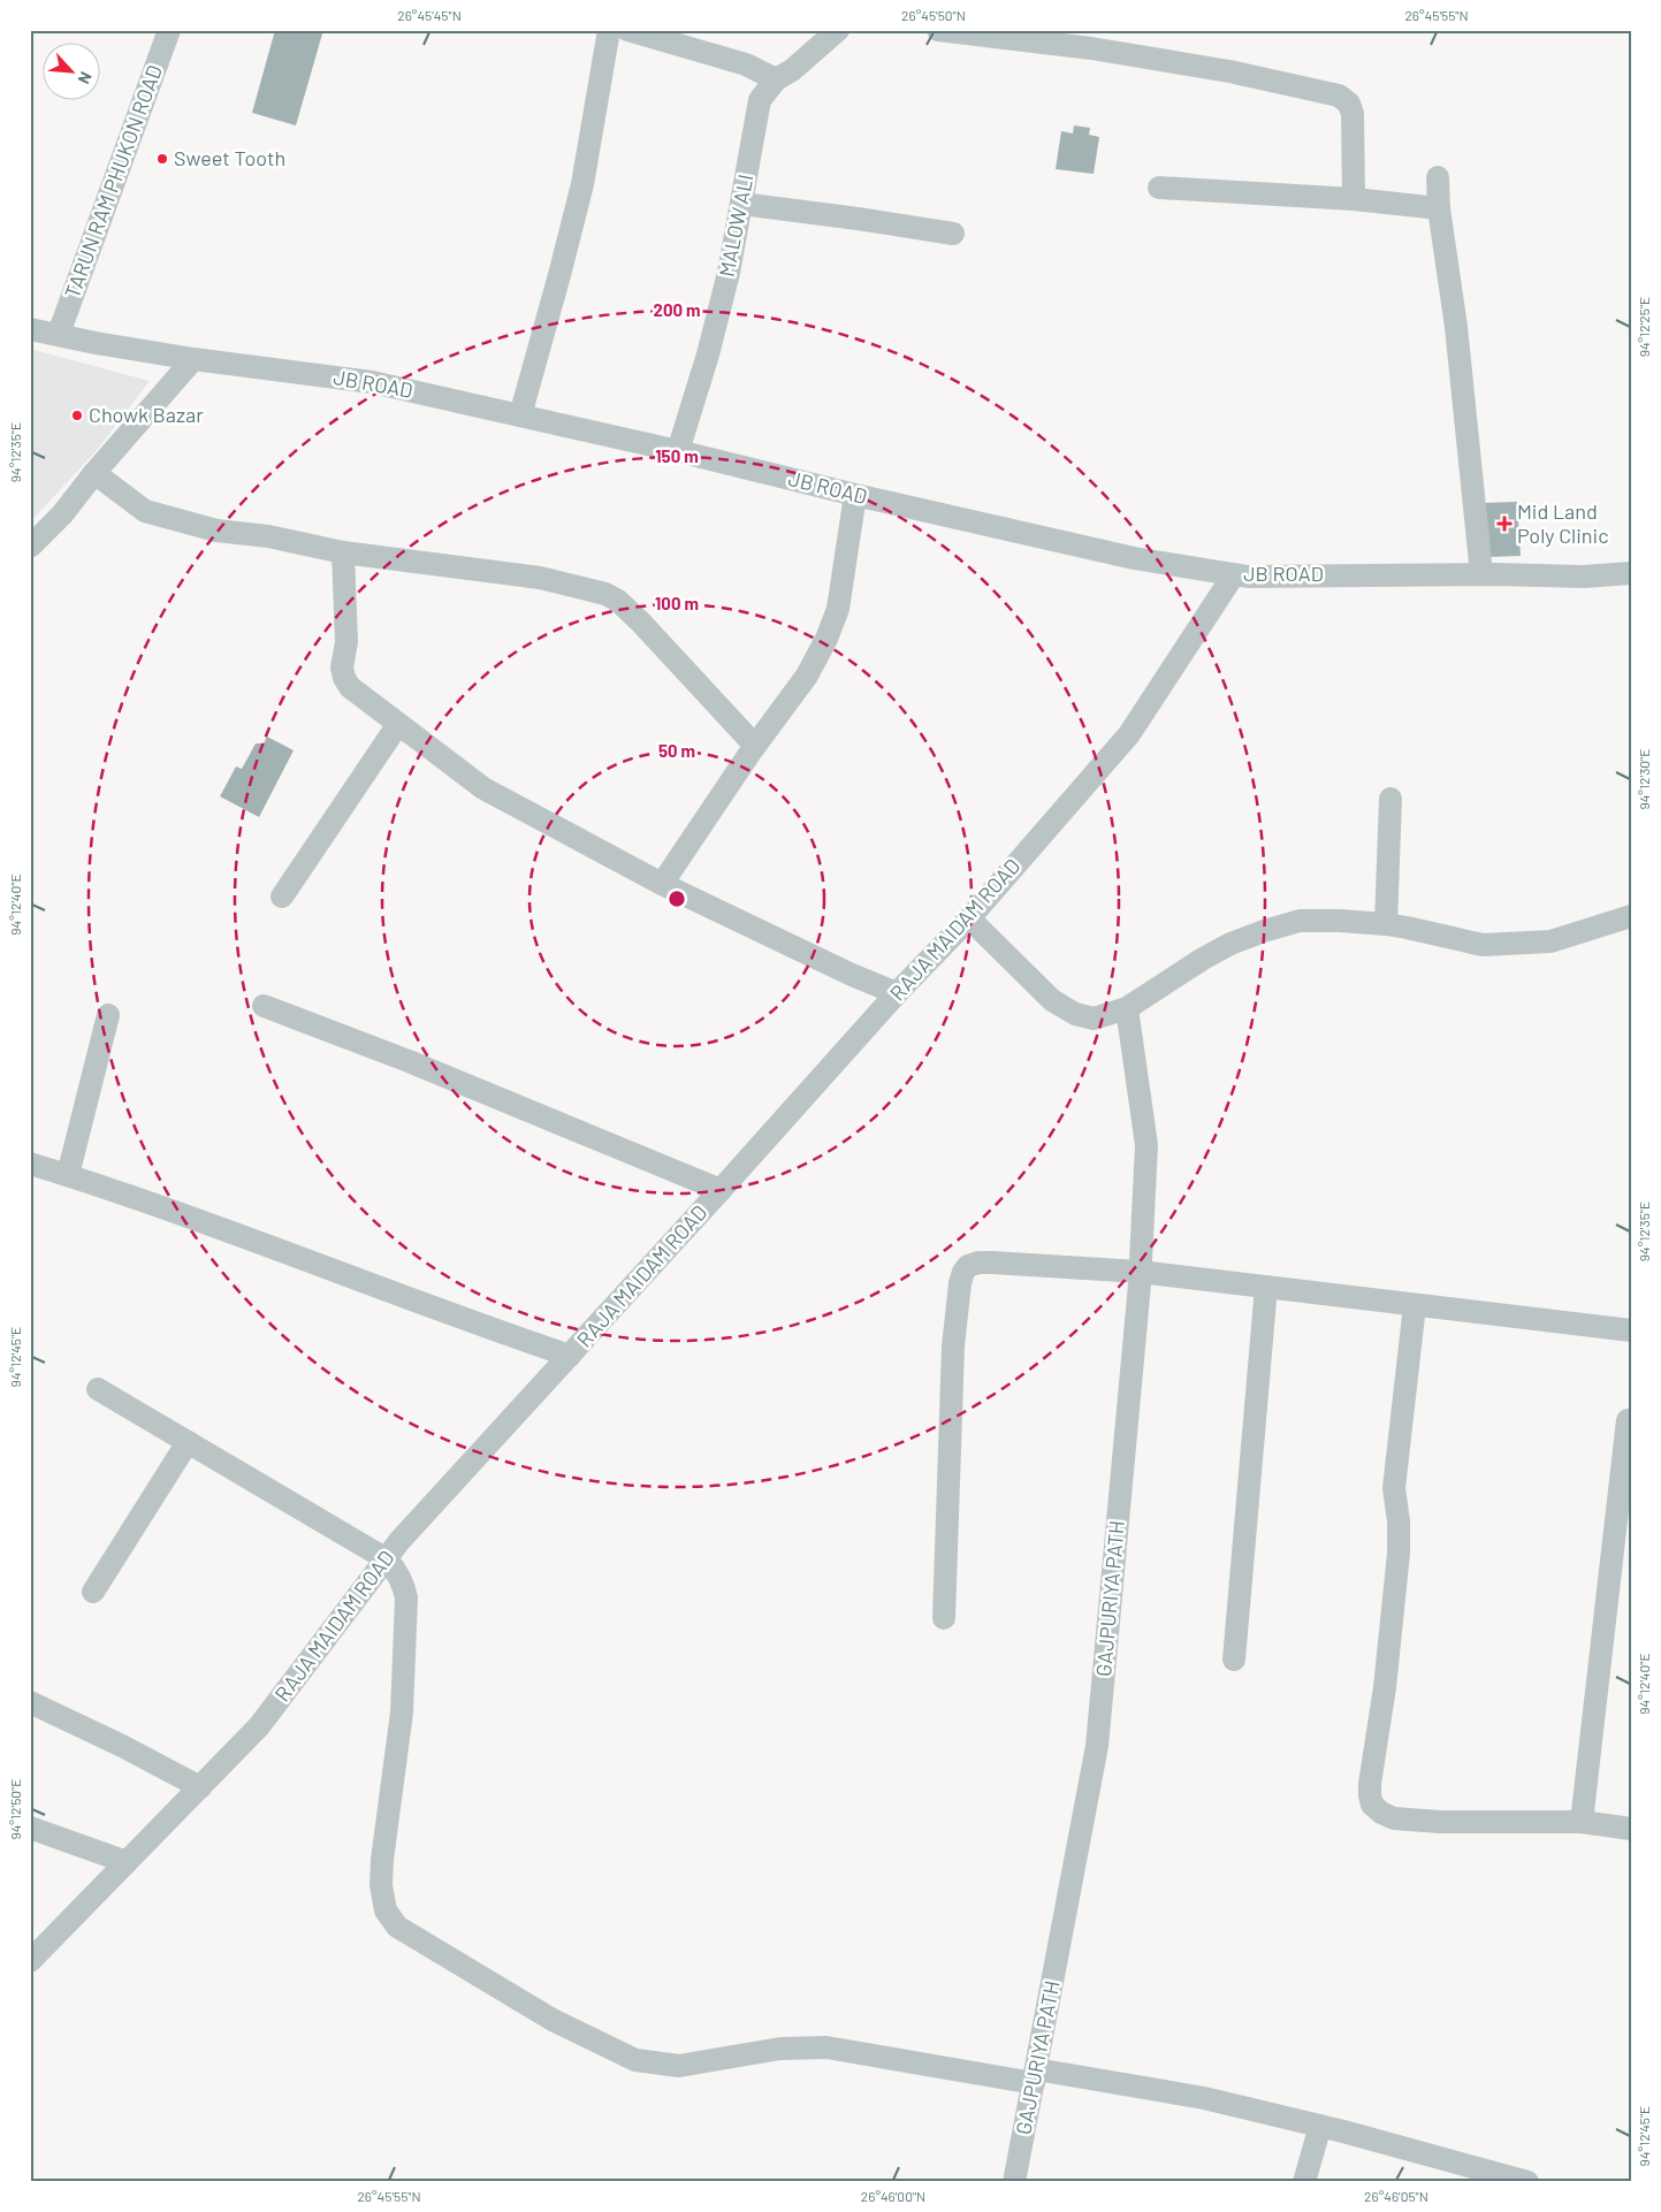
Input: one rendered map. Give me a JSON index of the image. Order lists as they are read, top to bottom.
{
  "streets": {
    "street": [
      "TARUN RAM PHUKON ROAD",
      "MALOW ALI",
      "JB ROAD",
      "RAJA MAIDAM ROAD",
      "GAJPURIYA PATH"
    ]
  },
  "crossings": [
    ["TARUN RAM PHUKON ROAD", "JB ROAD"],
    ["MALOW ALI", "JB ROAD"],
    ["JB ROAD", "RAJA MAIDAM ROAD"]
  ],
  "places": {
    "other": ["Sweet Tooth", "Chowk Bazar"],
    "health": ["Mid Land Poly Clinic"]
  },
  "north": "bottom right",
  "coordinates": [
    "26°45'45\"N",
    "26°45'50\"N",
    "26°45'55\"N",
    "94°12'25\"E",
    "94°12'35\"E",
    "94°12'30\"E",
    "94°12'40\"E",
    "94°12'45\"E",
    "94°12'50\"E",
    "26°46'00\"N",
    "26°46'05\"N"
  ],
  "rings": [
    "200 m",
    "150 m",
    "100 m",
    "50 m"
  ]
}
